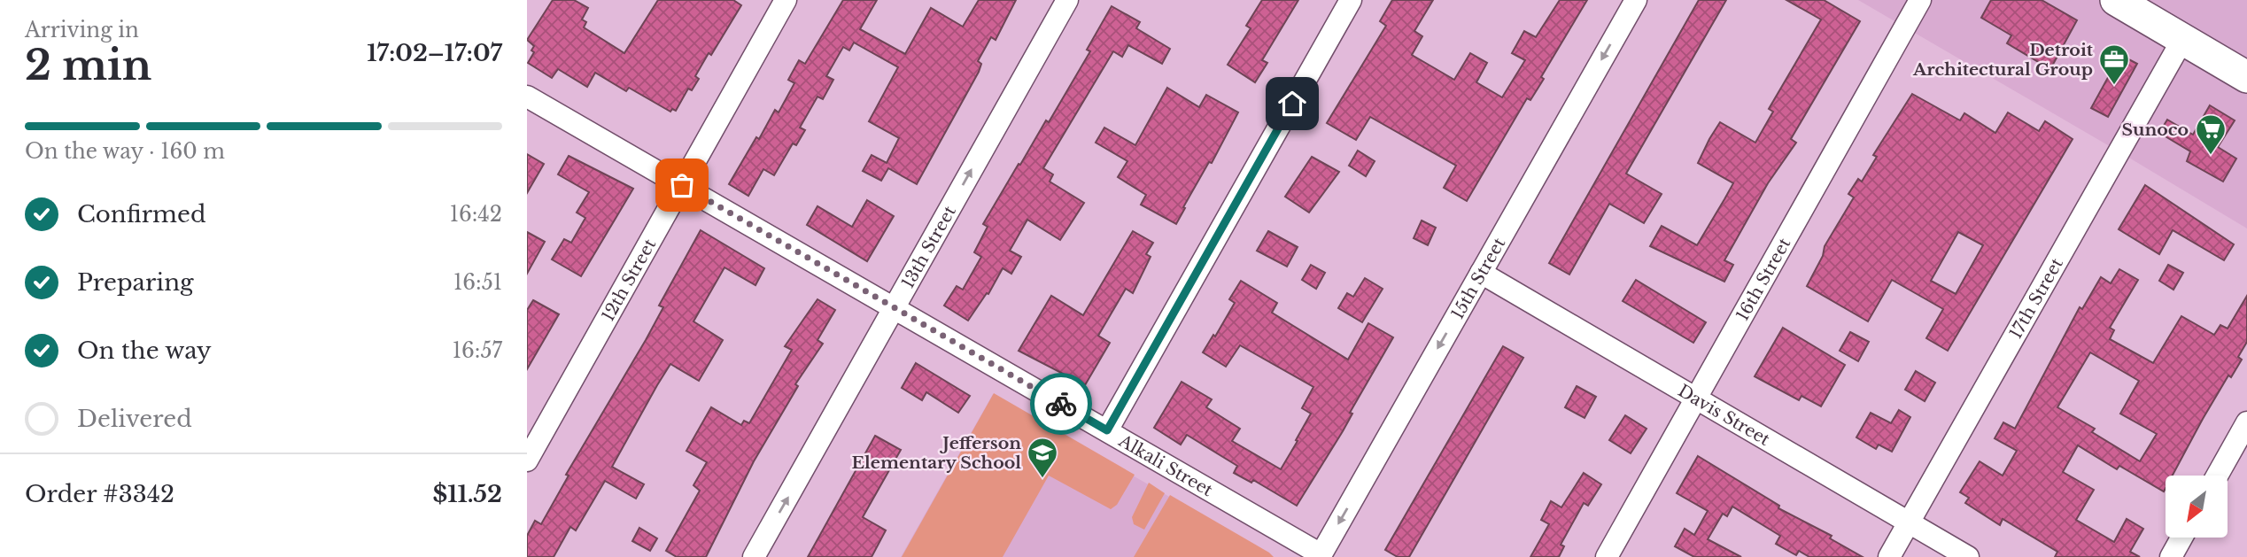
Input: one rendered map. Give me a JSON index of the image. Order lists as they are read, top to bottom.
{
  "streets": {
    "street": [
      "13th Street",
      "12th Street",
      "15th Street",
      "16th Street",
      "17th Street",
      "Davis Street",
      "Alkali Street"
    ]
  },
  "crossings": [
    ["13th Street", "Alkali Street"],
    ["12th Street", "Alkali Street"],
    ["15th Street", "Davis Street"],
    ["15th Street", "Alkali Street"],
    ["16th Street", "Davis Street"],
    ["17th Street", "Davis Street"]
  ],
  "one_way": ["13th Street", "15th Street"],
  "places": {
    "office": ["Detroit Architectural Group"],
    "supermarket": ["Sunoco"],
    "school or university": ["Jefferson Elementary School"]
  },
  "north": "bottom left",
  "page": {
    "heading": ["2 min", "Arriving in", "17:02–17:07"],
    "panel": ["Order #3342", "$11.52"],
    "bar": "On the way · 160 m",
    "list": [
      ["Confirmed", "16:42"],
      ["Preparing", "16:51"],
      ["On the way", "16:57"],
      "Delivered"
    ]
  }
}
